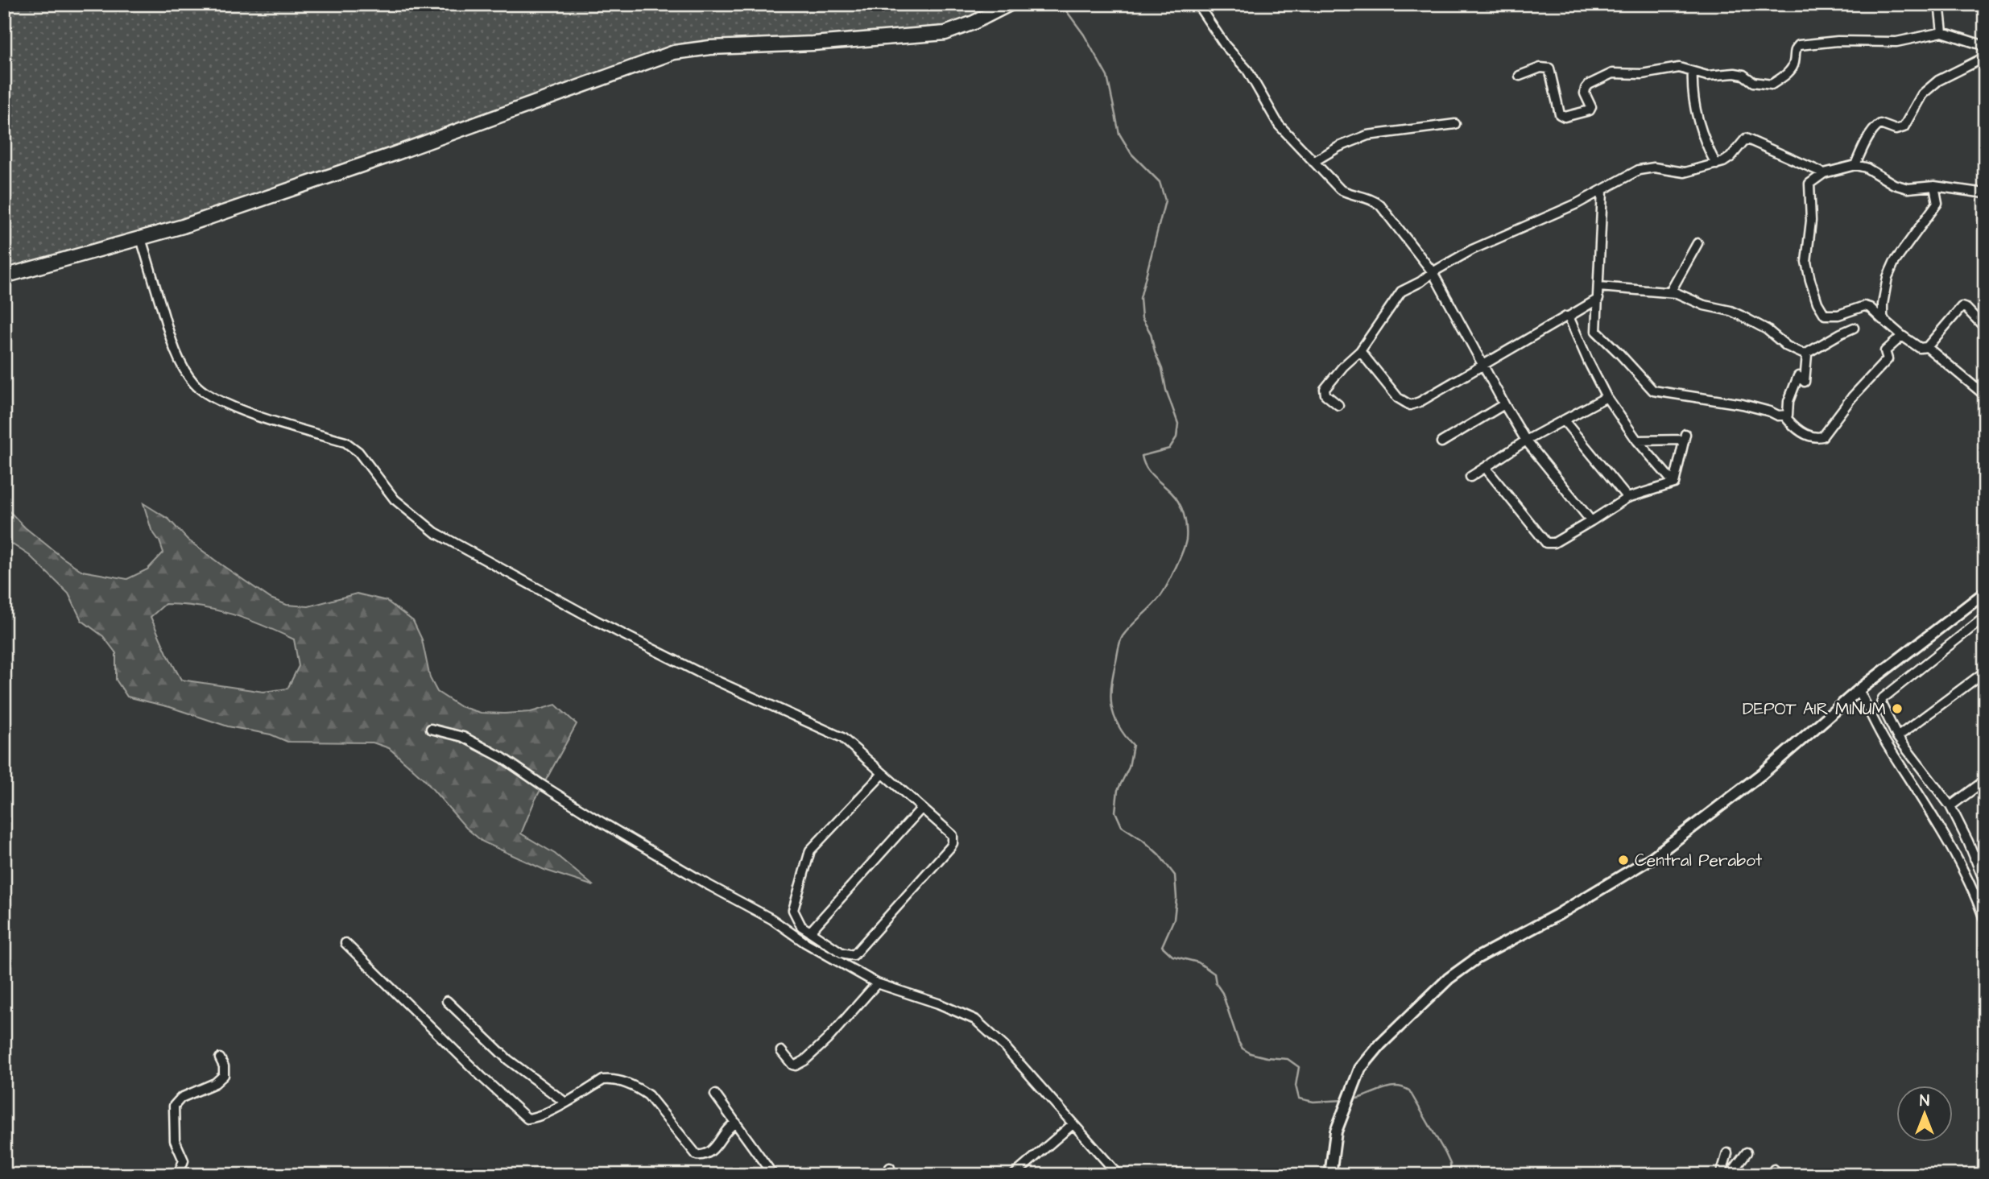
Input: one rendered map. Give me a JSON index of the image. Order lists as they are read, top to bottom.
{
  "places": ["DEPOT AIR MINUM", "Central Perabot"],
  "north": "top"
}
